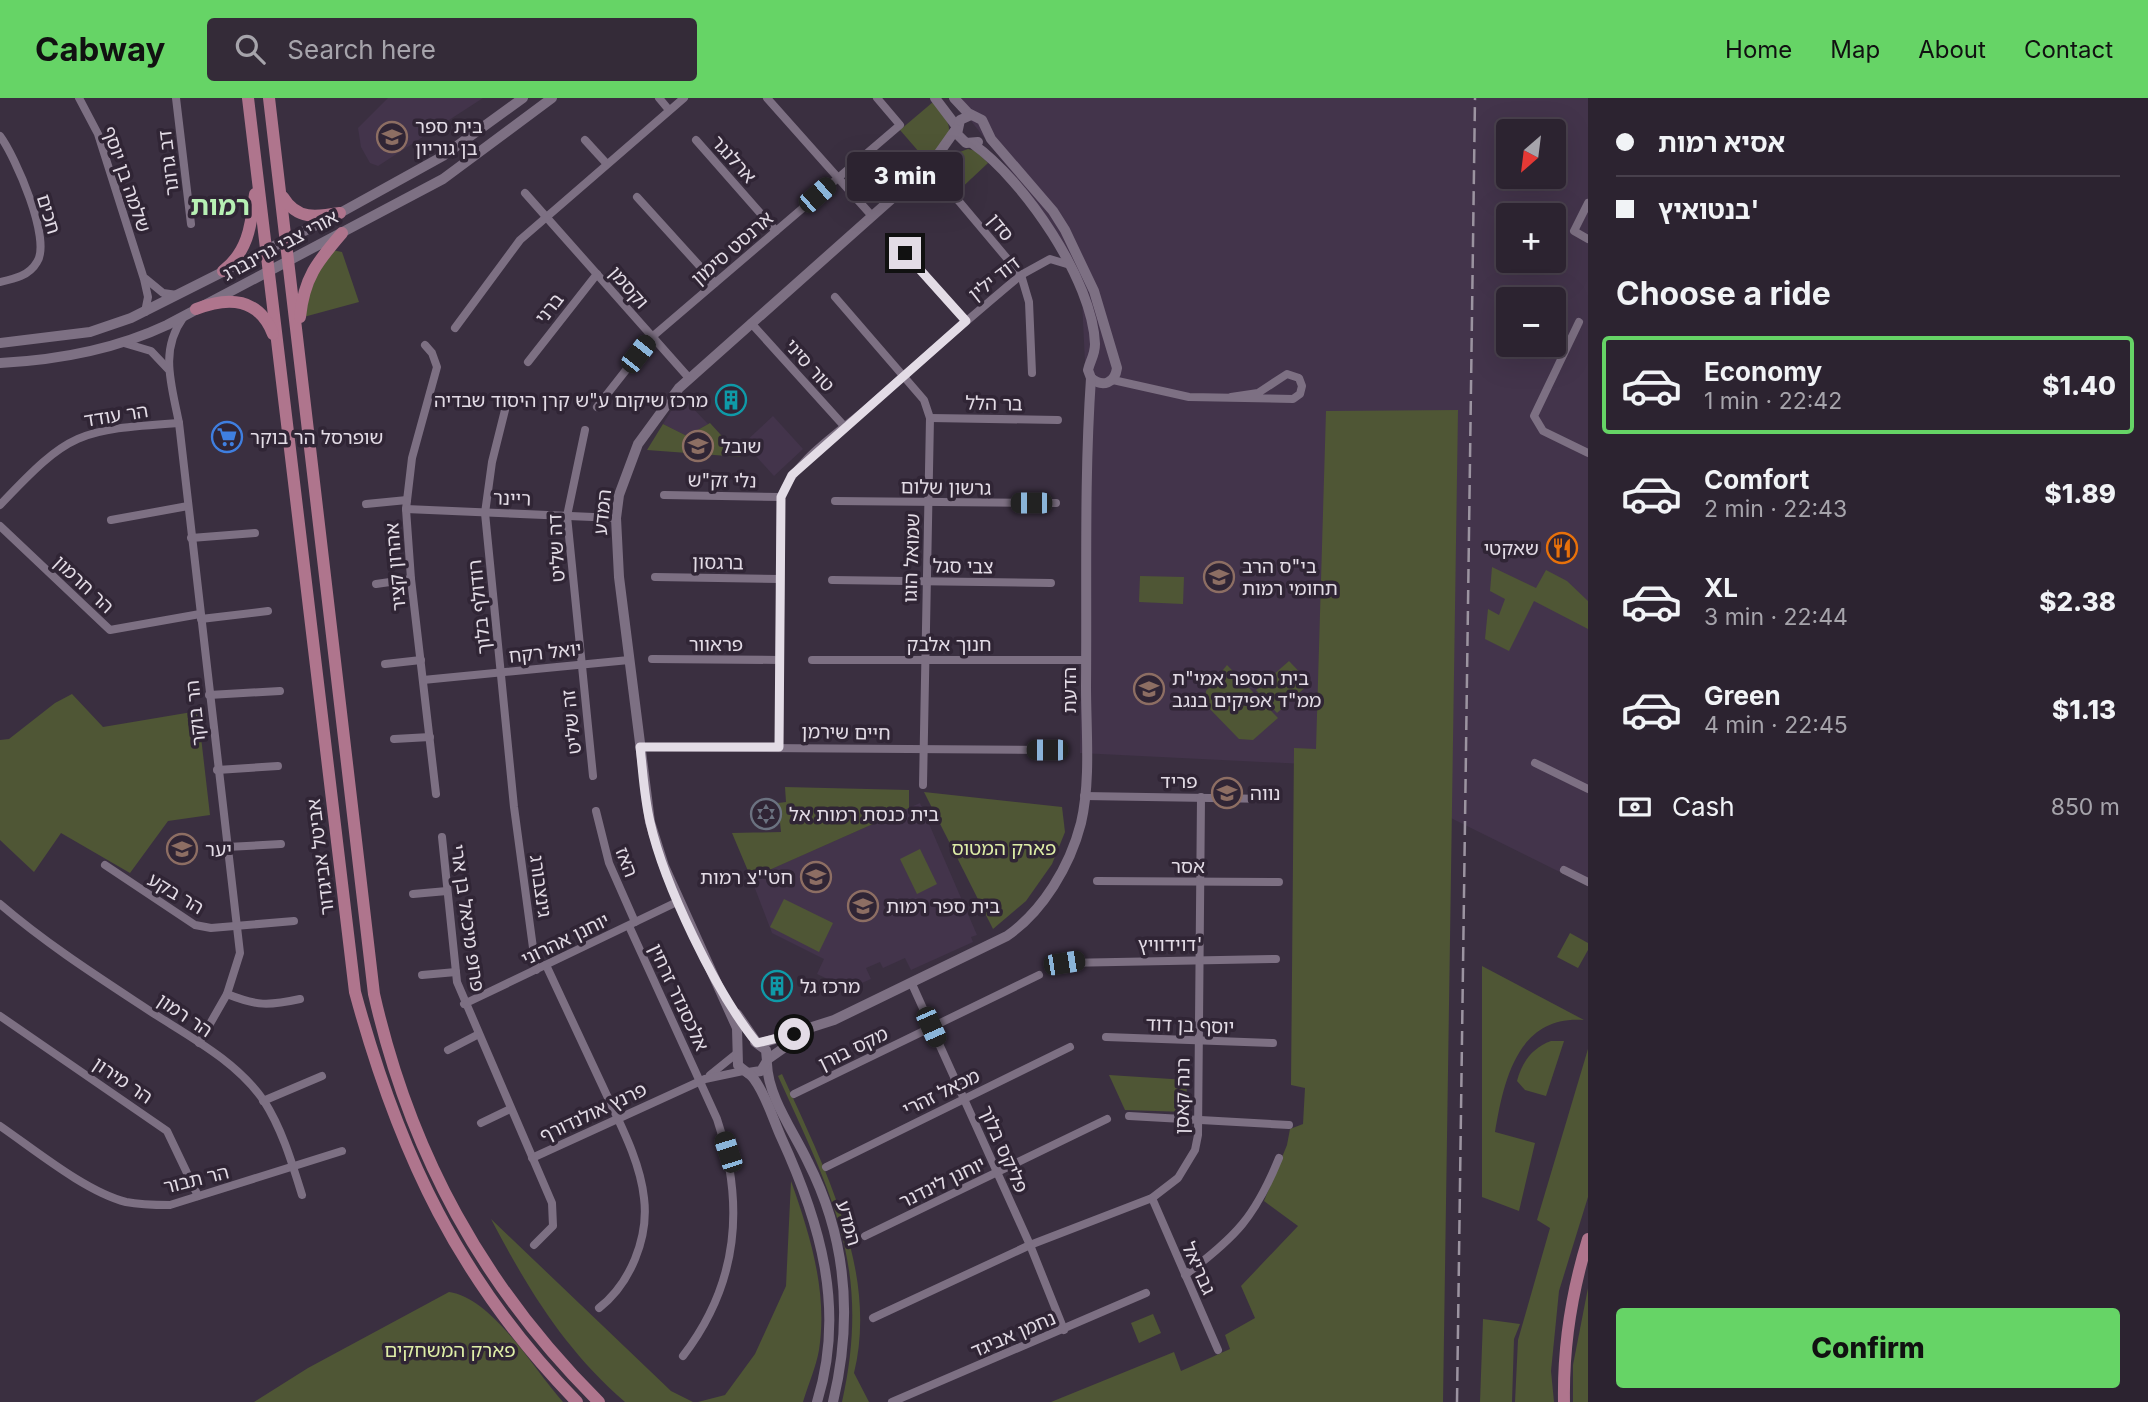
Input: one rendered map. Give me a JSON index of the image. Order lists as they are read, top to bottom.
{
  "streets": {
    "main road": ["אביטל אביגדור"],
    "street": [
      "ארלנגר",
      "דב גרונר",
      "שלמה בן יוסף",
      "חכים",
      "סדן",
      "אורי צבי גרינברג",
      "ארנסט סימון",
      "דוד ילין",
      "וקסמן",
      "ברני",
      "טור סיני",
      "בר הלל",
      "הר עודד",
      "נלי זק\"ש",
      "גרשון שלום",
      "ריינר",
      "המדע",
      "דה שליט",
      "שמואל הוגו",
      "ברגסון",
      "צבי סגל",
      "אהרון קציר",
      "הר חרמון",
      "רודולף בלוך",
      "פראוור",
      "חנוך אלבק",
      "יואל רקח",
      "הדעת",
      "הר בוקר",
      "זה שליט",
      "חיים שירמן",
      "פריד",
      "האז",
      "אסר",
      "גינצבורג",
      "הר בקע",
      "פרופ מיכאל בן ארי",
      "יוחנן אהרוני",
      "דוידוויץ'",
      "אלכסנדר זרחין",
      "הר רמון",
      "יוסף בן דוד",
      "מקס בורן",
      "הר מירון",
      "מכאל זהרי",
      "רנה קאסן",
      "פרנץ אולנדורף",
      "פליקס בלוך",
      "הר תבור",
      "יוחנן לינדנר",
      "גבריאל",
      "נחמן אביגד"
    ]
  },
  "crossings": [
    ["ארלנגר", "ארנסט סימון"],
    ["שלמה בן יוסף", "אורי צבי גרינברג"],
    ["סדן", "דוד ילין"],
    ["אורי צבי גרינברג", "הר בוקר"],
    ["אורי צבי גרינברג", "אביטל אביגדור"],
    ["ארנסט סימון", "וקסמן"],
    ["דוד ילין", "טור סיני"],
    ["דוד ילין", "נלי זק\"ש"],
    ["דוד ילין", "שמואל הוגו"],
    ["וקסמן", "ברני"],
    ["וקסמן", "המדע"],
    ["טור סיני", "המדע"],
    ["בר הלל", "שמואל הוגו"],
    ["הר עודד", "הר בוקר"],
    ["גרשון שלום", "שמואל הוגו"],
    ["ריינר", "המדע"],
    ["ריינר", "דה שליט"],
    ["ריינר", "אהרון קציר"],
    ["ריינר", "רודולף בלוך"],
    ["המדע", "יואל רקח"],
    ["המדע", "הדעת"],
    ["המדע", "חיים שירמן"],
    ["המדע", "יוחנן אהרוני"],
    ["המדע", "פרנץ אולנדורף"],
    ["דה שליט", "יואל רקח"],
    ["דה שליט", "זה שליט"],
    ["שמואל הוגו", "צבי סגל"],
    ["שמואל הוגו", "חנוך אלבק"],
    ["שמואל הוגו", "חיים שירמן"],
    ["אהרון קציר", "יואל רקח"],
    ["הר חרמון", "הר בוקר"],
    ["רודולף בלוך", "יואל רקח"],
    ["רודולף בלוך", "גינצבורג"],
    ["חנוך אלבק", "הדעת"],
    ["יואל רקח", "זה שליט"],
    ["הדעת", "פריד"],
    ["הדעת", "פרנץ אולנדורף"],
    ["הדעת", "פליקס בלוך"],
    ["הר בוקר", "הר בקע"],
    ["הר בוקר", "הר רמון"],
    ["פריד", "רנה קאסן"],
    ["האז", "יוחנן אהרוני"],
    ["האז", "אלכסנדר זרחין"],
    ["אסר", "רנה קאסן"],
    ["גינצבורג", "יוחנן אהרוני"],
    ["פרופ מיכאל בן ארי", "יוחנן אהרוני"],
    ["פרופ מיכאל בן ארי", "פרנץ אולנדורף"],
    ["יוחנן אהרוני", "אלכסנדר זרחין"],
    ["יוחנן אהרוני", "פרנץ אולנדורף"],
    ["דוידוויץ'", "רנה קאסן"],
    ["אלכסנדר זרחין", "פרנץ אולנדורף"],
    ["הר רמון", "הר תבור"],
    ["יוסף בן דוד", "רנה קאסן"],
    ["מקס בורן", "פליקס בלוך"],
    ["הר מירון", "הר תבור"],
    ["מכאל זהרי", "פליקס בלוך"],
    ["רנה קאסן", "פליקס בלוך"],
    ["רנה קאסן", "גבריאל"],
    ["פליקס בלוך", "יוחנן לינדנר"],
    ["פליקס בלוך", "נחמן אביגד"]
  ],
  "districts": ["רמות"],
  "parks": ["פארק המטוס", "פארק המשחקים"],
  "places": {
    "school or university": [
      "בית ספר בן גוריון",
      "שובל",
      "בי\"ס הרב תחומי רמות",
      "בית הספר אמי\"ת ממ\"ד אפיקים בנגב",
      "נווה",
      "יער",
      "חט''צ רמות",
      "בית ספר רמות"
    ],
    "building": ["מרכז שיקום ע\"ש קרן היסוד שבדיה", "מרכז גל"],
    "supermarket": ["שופרסל הר בוקר"],
    "restaurant": ["שאקטי"],
    "synagogue": ["בית כנסת רמות אל"]
  },
  "north": "bottom left",
  "page": {
    "header": "Cabway",
    "search": "Search here",
    "nav": [
      "Home",
      "Map",
      "About",
      "Contact"
    ],
    "banner": ["אסיא רמות", "בנטואיץ'"],
    "map_buttons": ["+", "−"],
    "bubble": "3 min",
    "heading": "Choose a ride",
    "list": [
      {
        "name": "Economy",
        "note": "1 min · 22:42",
        "value": "$1.40"
      },
      {
        "name": "Comfort",
        "note": "2 min · 22:43",
        "value": "$1.89"
      },
      {
        "name": "XL",
        "note": "3 min · 22:44",
        "value": "$2.38"
      },
      {
        "name": "Green",
        "note": "4 min · 22:45",
        "value": "$1.13"
      }
    ],
    "pay": ["Cash", "850 m"],
    "buttons": "Confirm"
  }
}
